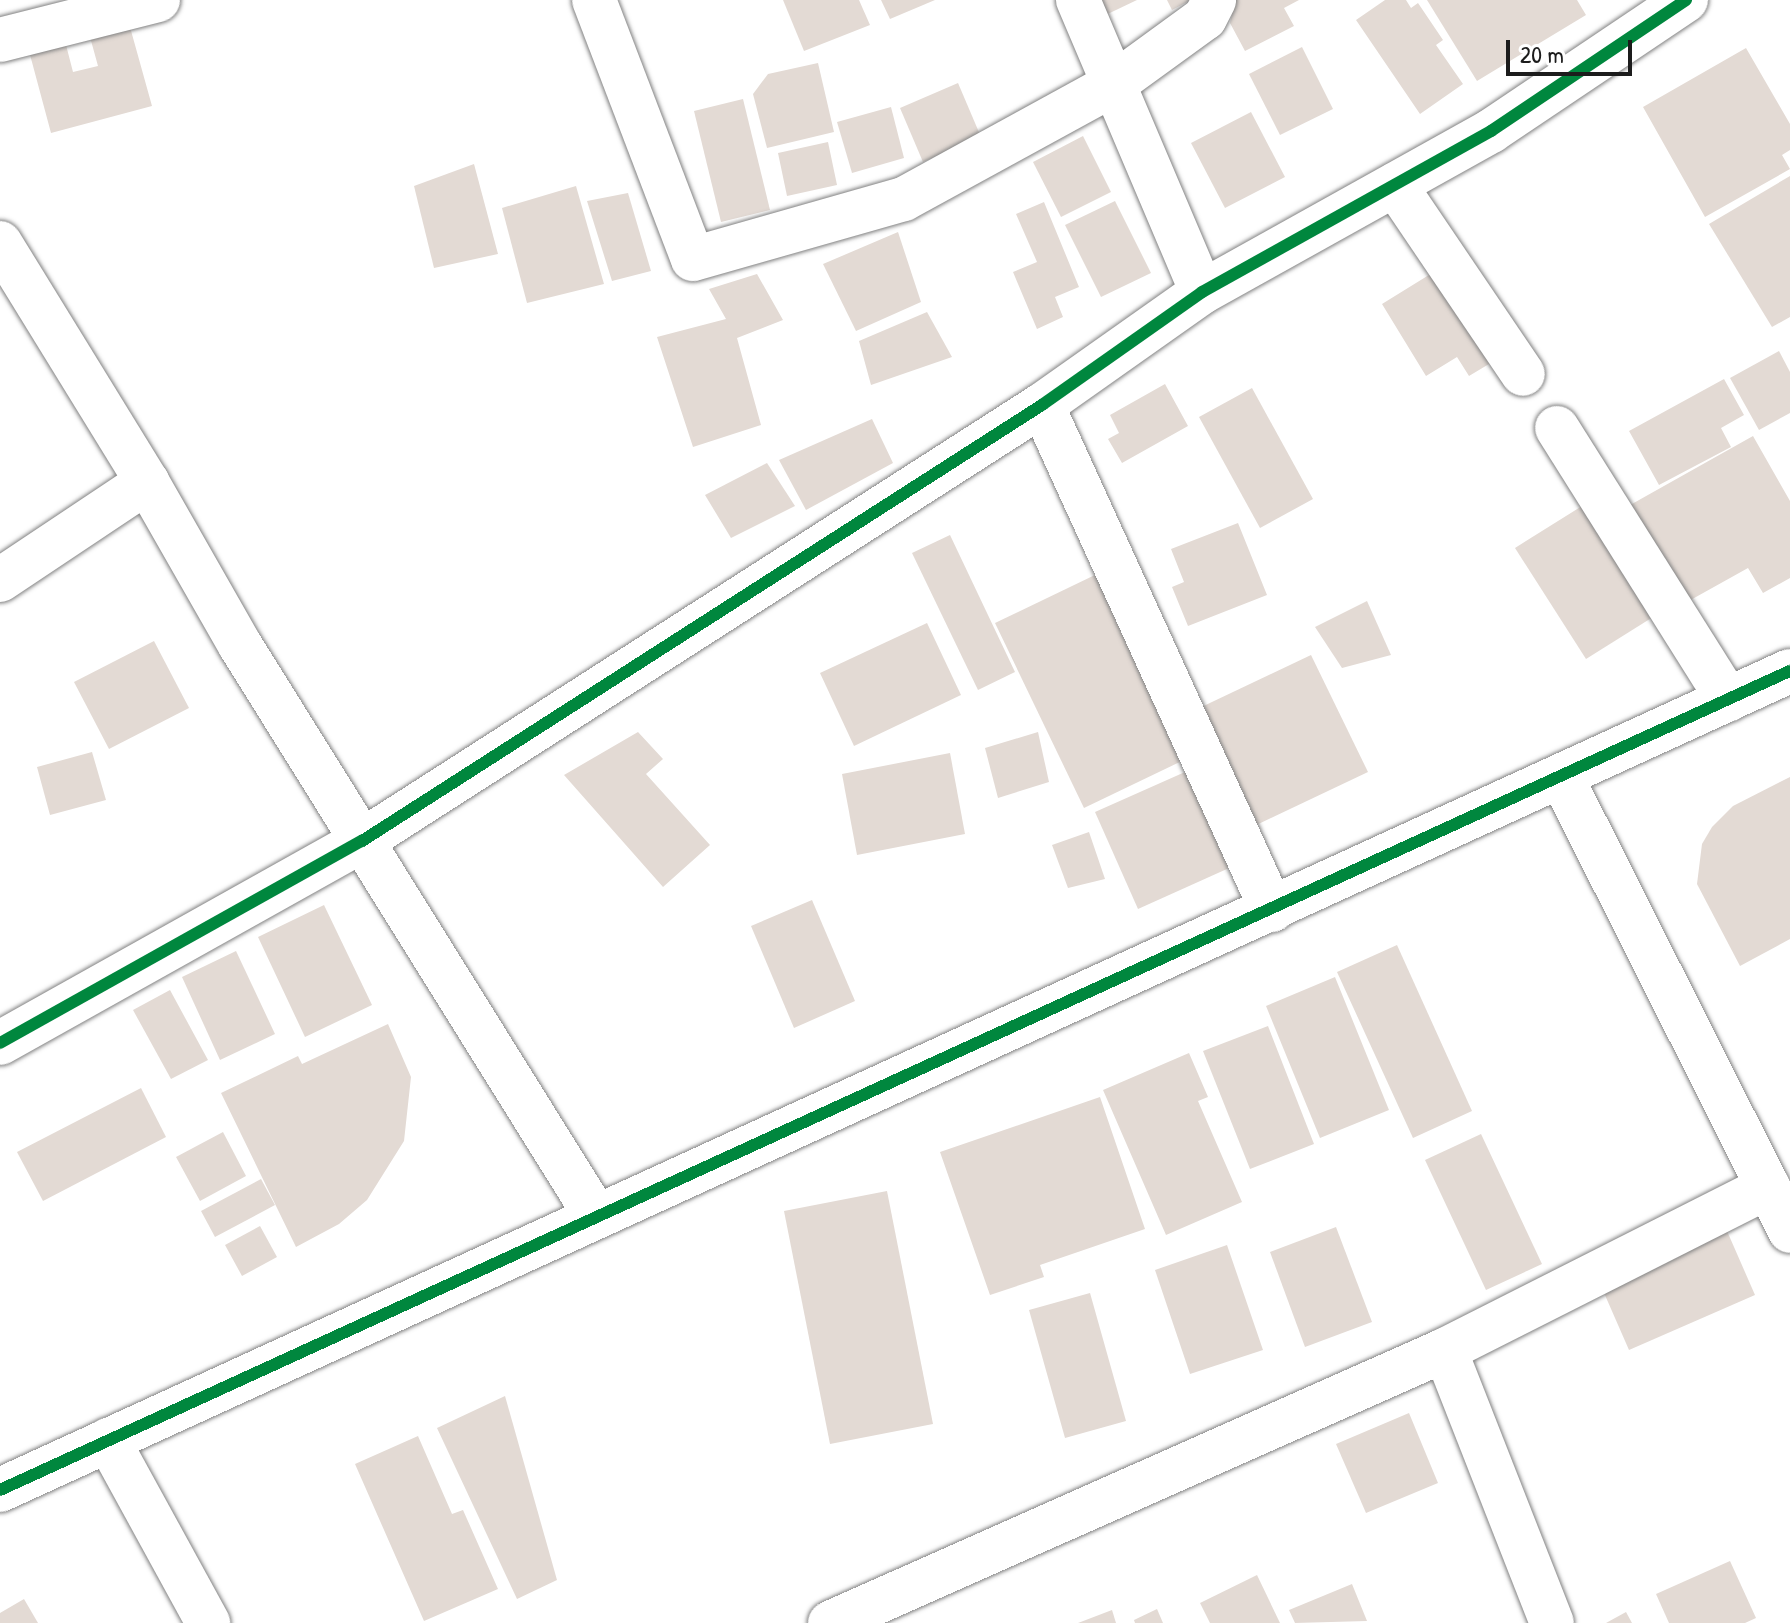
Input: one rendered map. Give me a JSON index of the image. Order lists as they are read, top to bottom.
{
  "scale_bar": "20 m"
}
